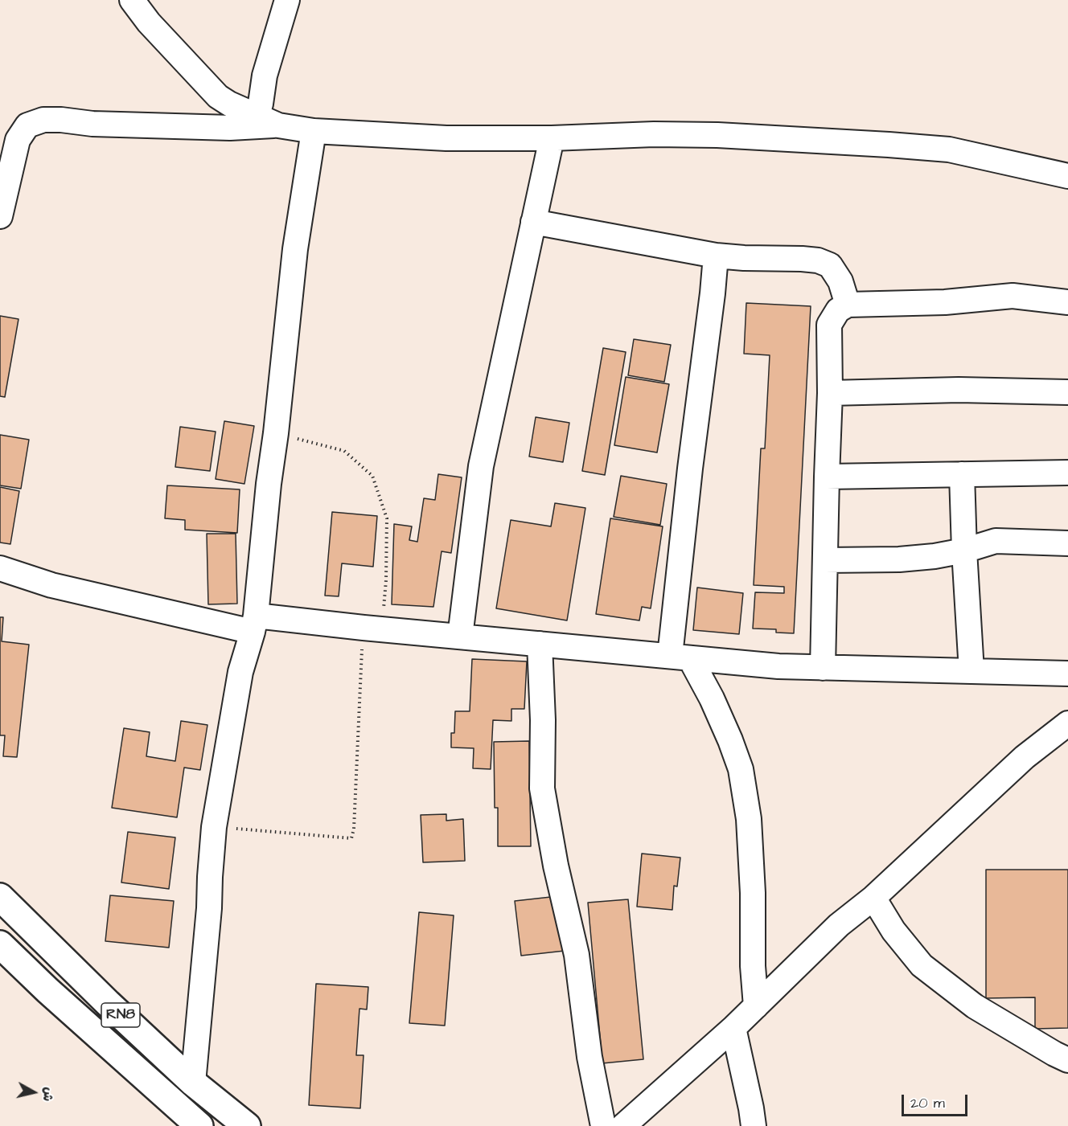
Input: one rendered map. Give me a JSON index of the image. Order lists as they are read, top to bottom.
{
  "streets": {
    "highway": ["RN8"]
  },
  "scale_bar": "20 m",
  "north": "right"
}
